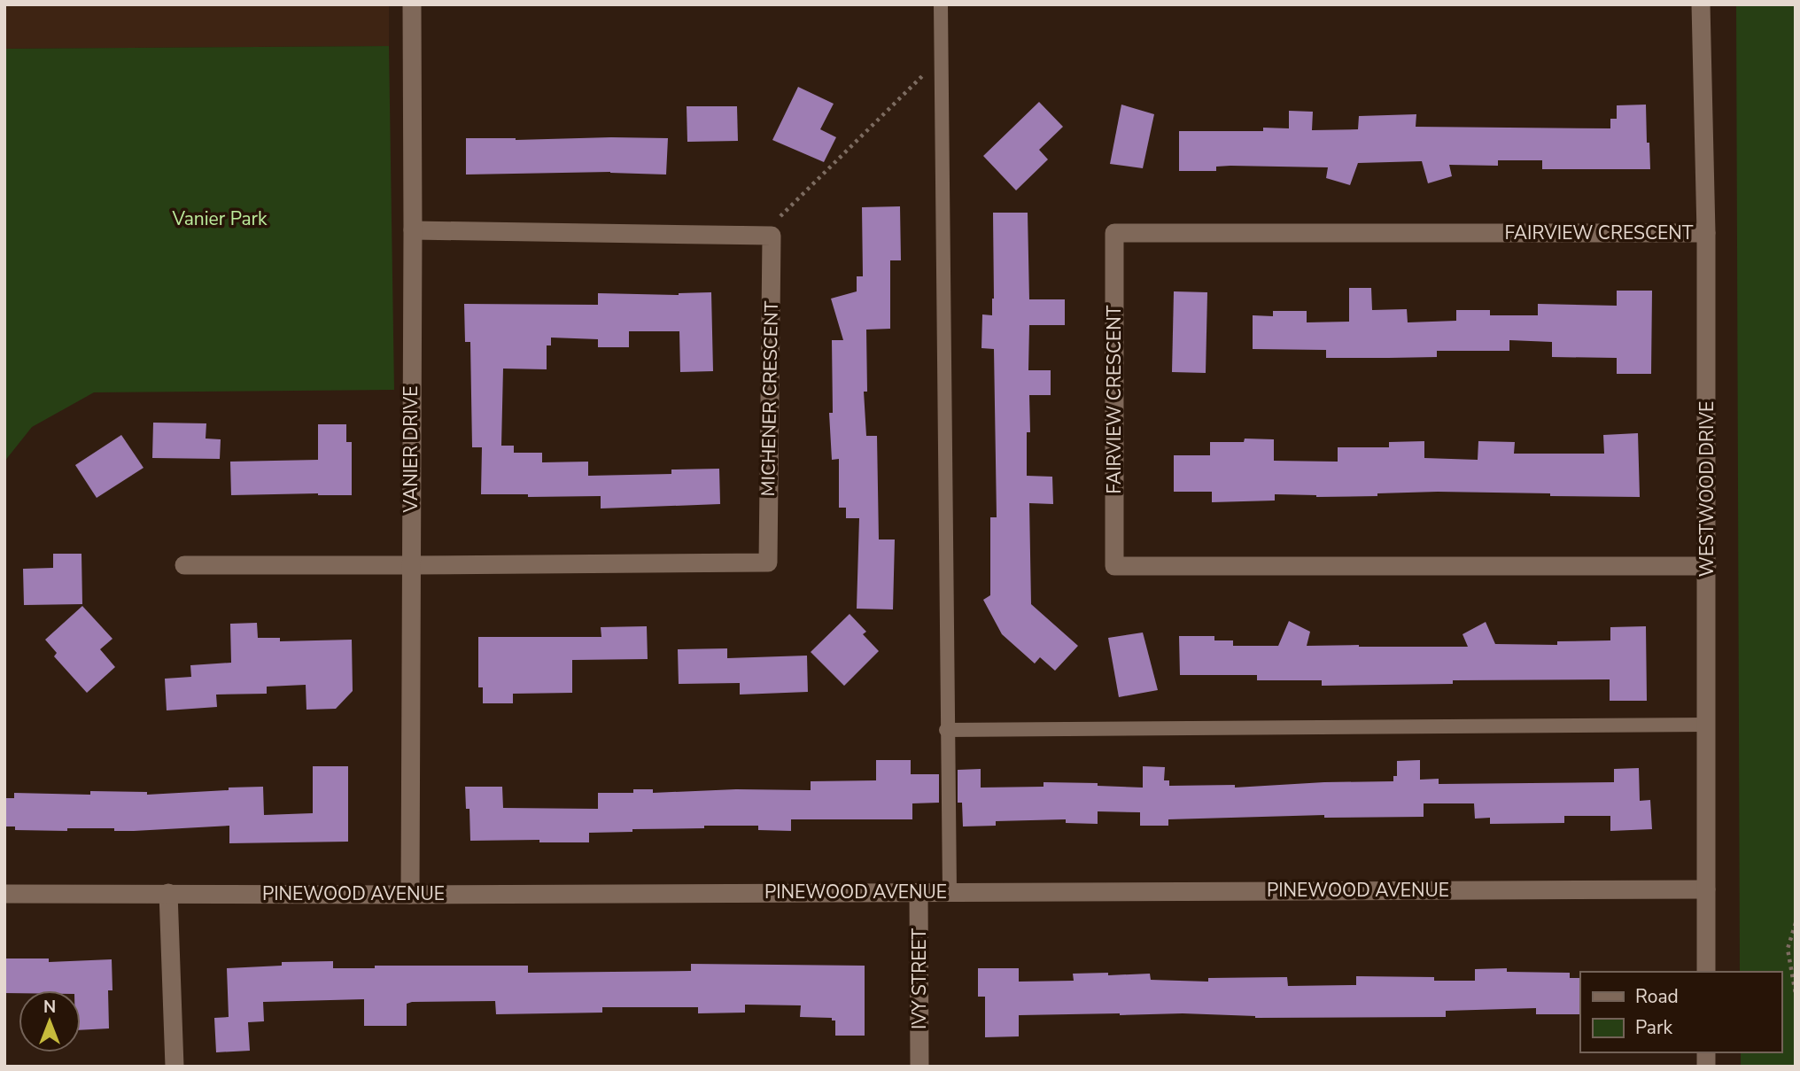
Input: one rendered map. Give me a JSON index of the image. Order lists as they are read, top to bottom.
{
  "streets": {
    "street": [
      "FAIRVIEW CRESCENT",
      "MICHENER CRESCENT",
      "VANIER DRIVE",
      "WESTWOOD DRIVE",
      "PINEWOOD AVENUE",
      "IVY STREET"
    ]
  },
  "crossings": [
    ["FAIRVIEW CRESCENT", "WESTWOOD DRIVE"],
    ["MICHENER CRESCENT", "VANIER DRIVE"],
    ["VANIER DRIVE", "PINEWOOD AVENUE"],
    ["WESTWOOD DRIVE", "PINEWOOD AVENUE"],
    ["PINEWOOD AVENUE", "IVY STREET"]
  ],
  "parks": ["Vanier Park"],
  "legend": ["Road", "Park"],
  "north": "top"
}
